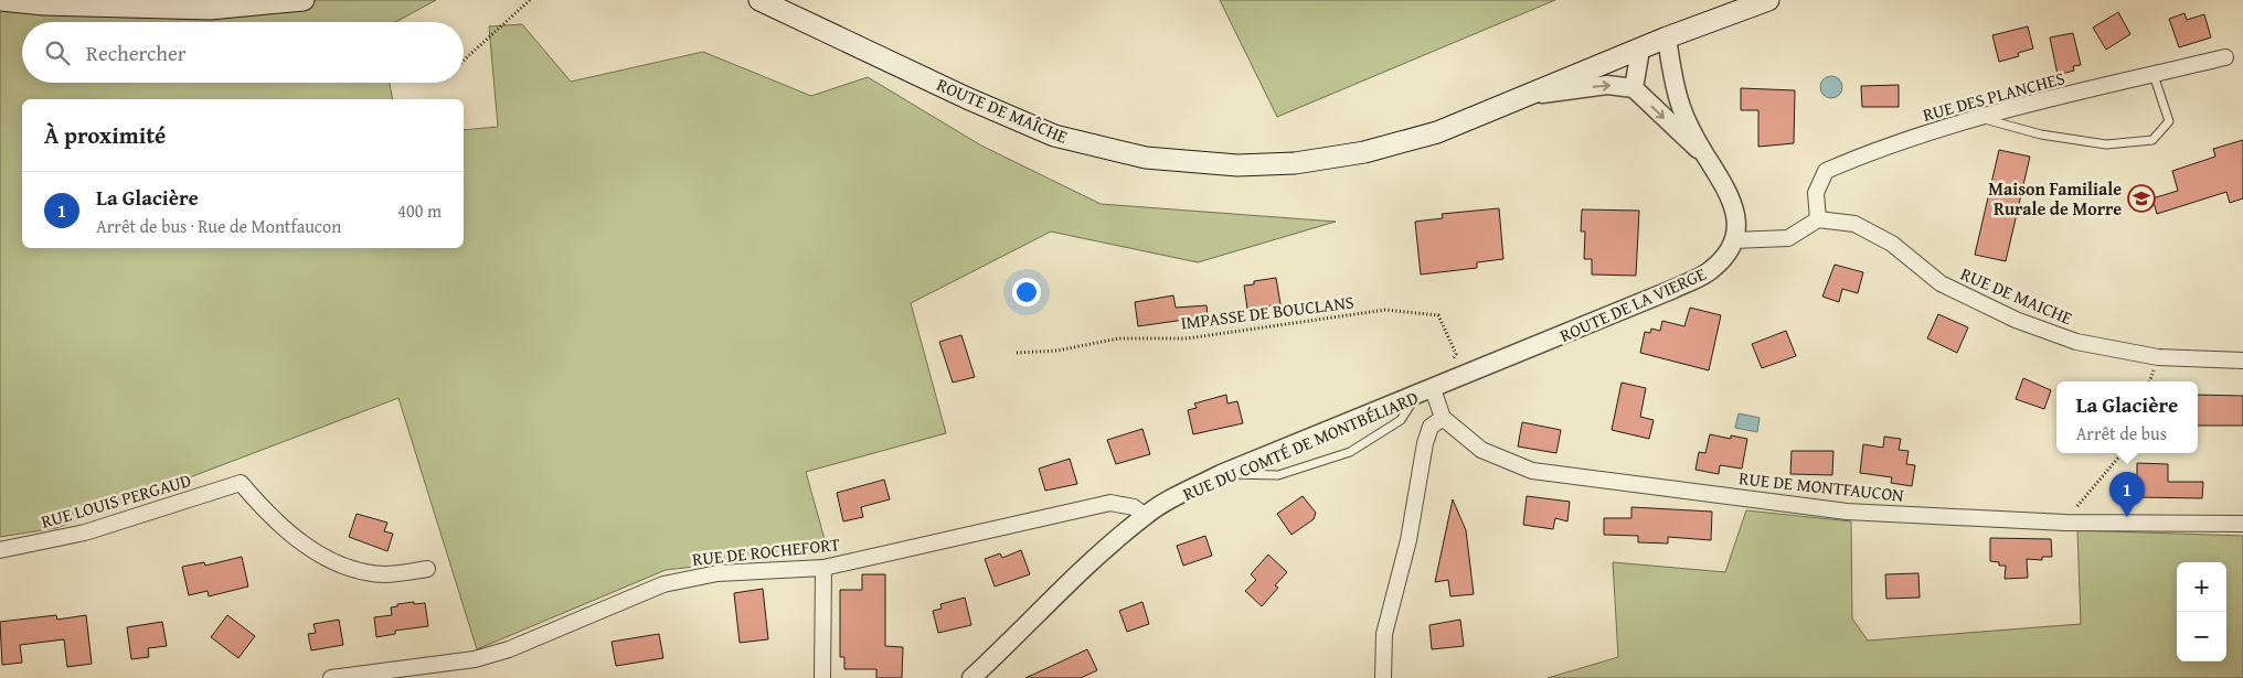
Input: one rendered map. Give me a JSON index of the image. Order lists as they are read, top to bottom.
{
  "streets": {
    "main road": ["ROUTE DE MAÎCHE"],
    "street": [
      "RUE DES PLANCHES",
      "RUE DE MAICHE",
      "ROUTE DE LA VIERGE",
      "RUE DU COMTÉ DE MONTBÉLIARD",
      "RUE DE MONTFAUCON",
      "RUE LOUIS PERGAUD",
      "RUE DE ROCHEFORT"
    ],
    "path": ["IMPASSE DE BOUCLANS"]
  },
  "crossings": [
    ["RUE DES PLANCHES", "RUE DE MAICHE"],
    ["ROUTE DE LA VIERGE", "RUE DU COMTÉ DE MONTBÉLIARD"],
    ["RUE DU COMTÉ DE MONTBÉLIARD", "RUE DE ROCHEFORT"]
  ],
  "places": {
    "school or university": ["Maison Familiale Rurale de Morre"]
  },
  "page": {
    "search": "Rechercher",
    "heading": "À proximité",
    "list": [
      {
        "mark": "1",
        "name": "La Glacière",
        "note": "Arrêt de bus · Rue de Montfaucon",
        "value": "400 m"
      }
    ],
    "popup": ["La Glacière", "Arrêt de bus"],
    "pins": "1",
    "map_buttons": ["+", "−"]
  }
}
